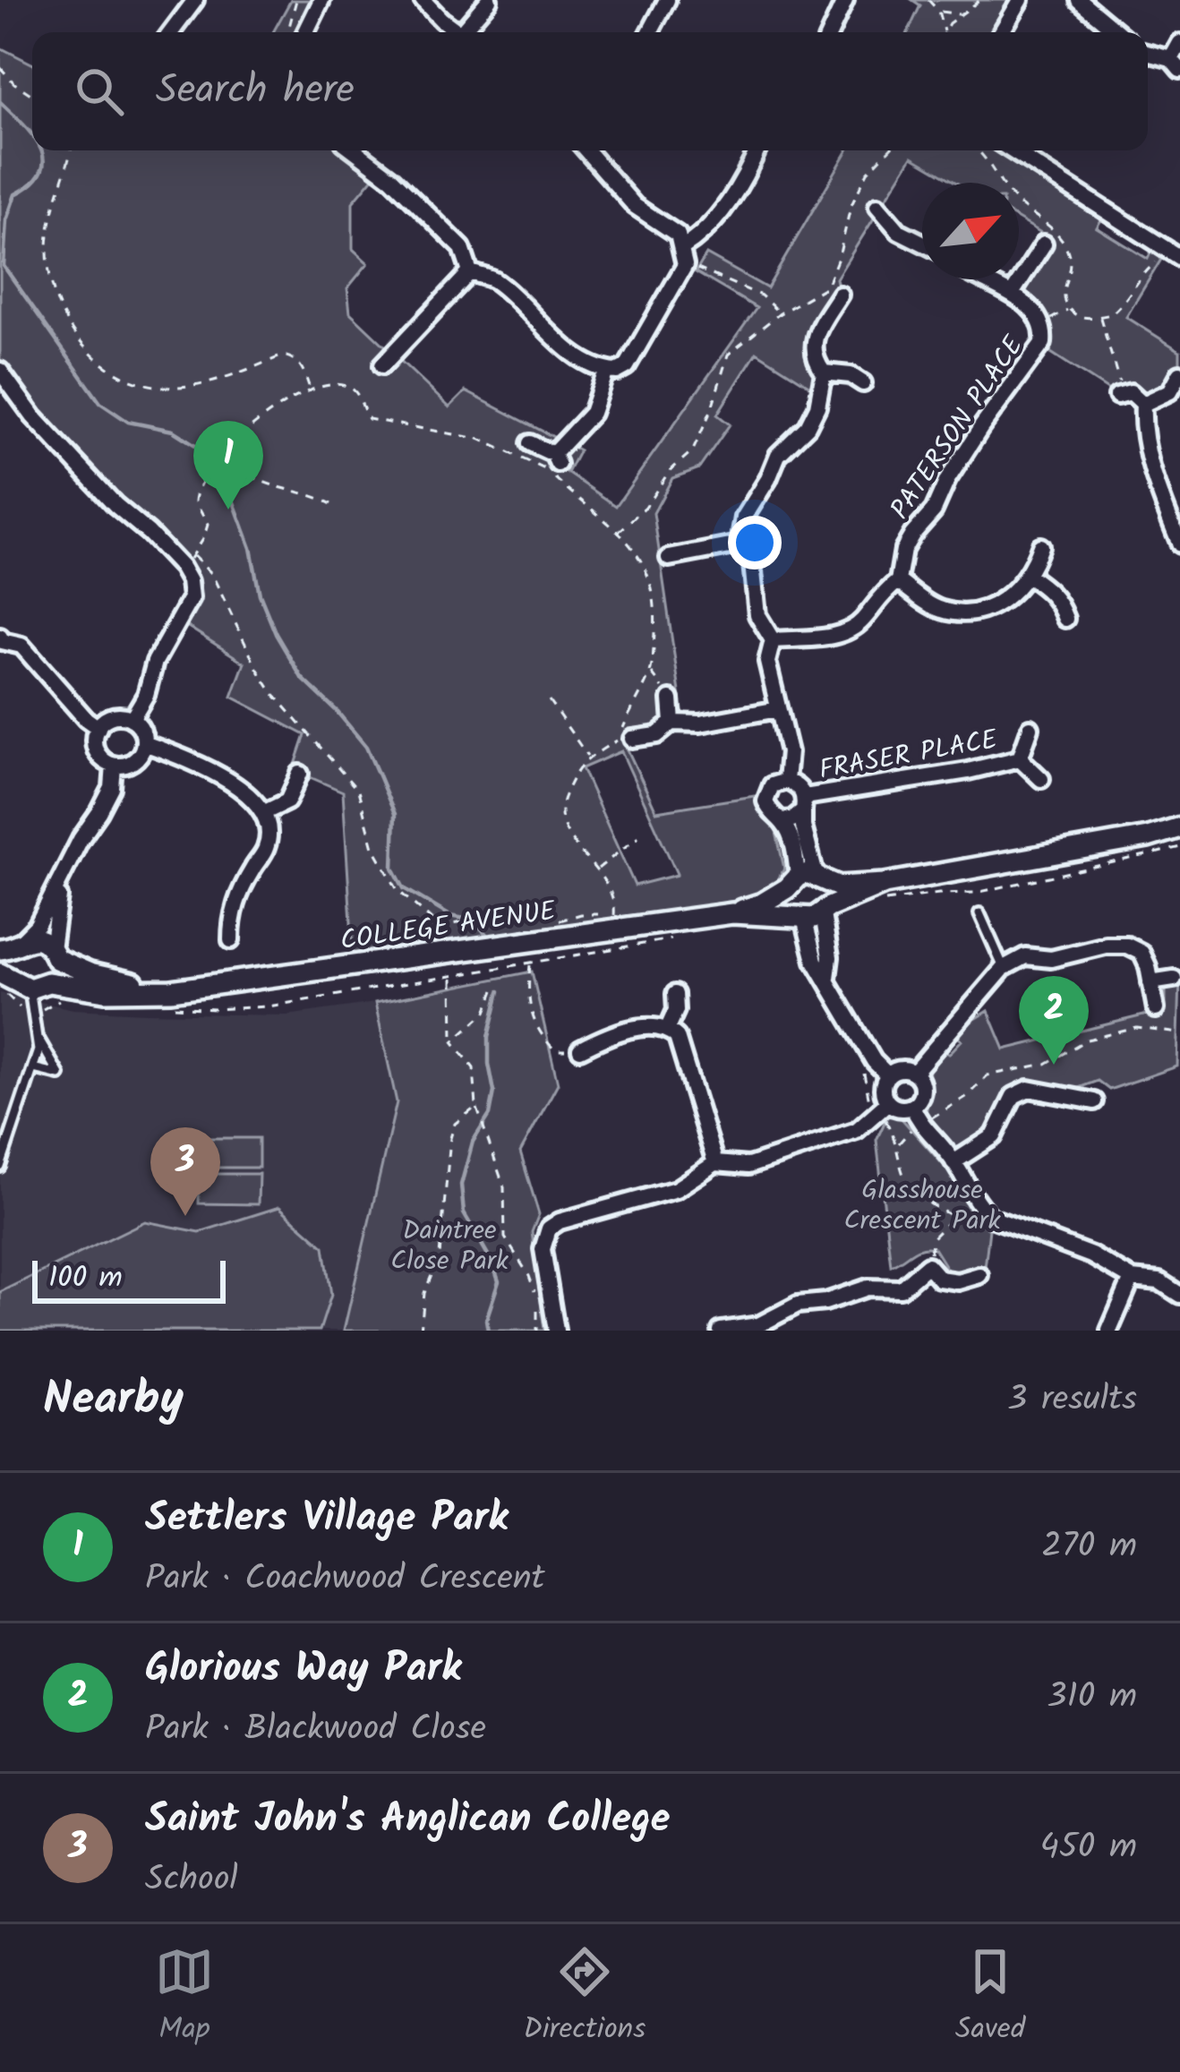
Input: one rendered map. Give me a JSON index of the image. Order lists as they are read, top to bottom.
{
  "streets": {
    "street": ["PATERSON PLACE", "FRASER PLACE", "COLLEGE AVENUE"]
  },
  "parks": ["Glasshouse Crescent Park", "Daintree Close Park"],
  "scale_bar": "100 m",
  "north": "top right",
  "page": {
    "search": "Search here",
    "pins": ["1", "2", "3"],
    "scale": "100 m",
    "heading": ["Nearby", "3 results"],
    "list": [
      {
        "mark": "1",
        "name": "Settlers Village Park",
        "note": "Park · Coachwood Crescent",
        "value": "270 m"
      },
      {
        "mark": "2",
        "name": "Glorious Way Park",
        "note": "Park · Blackwood Close",
        "value": "310 m"
      },
      {
        "mark": "3",
        "name": "Saint John's Anglican College",
        "note": "School",
        "value": "450 m"
      }
    ],
    "nav": ["Map", "Directions", "Saved"]
  }
}
